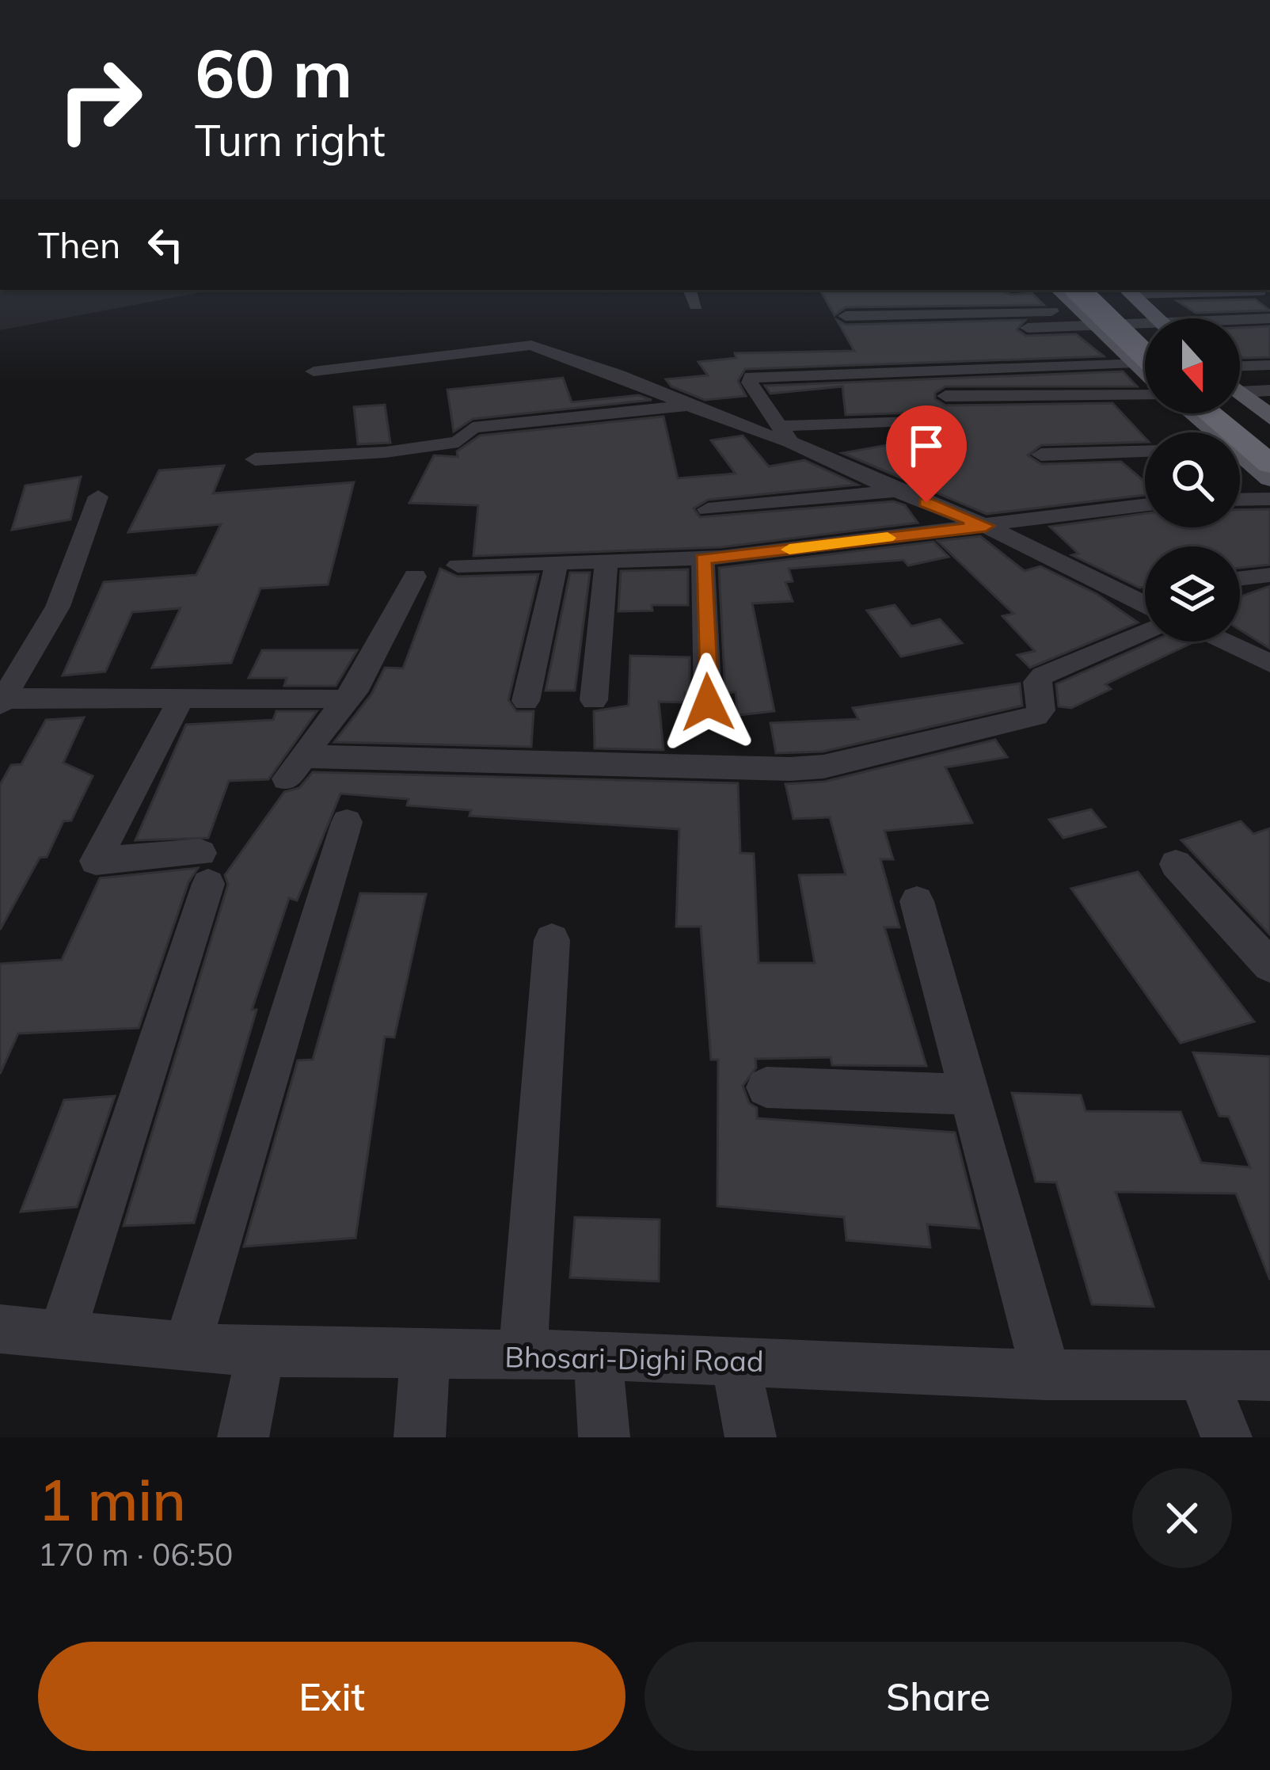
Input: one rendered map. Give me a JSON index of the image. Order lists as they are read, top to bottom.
{
  "streets": {
    "street": ["Bhosari-Dighi Road"]
  },
  "north": "bottom",
  "page": {
    "turn": ["60 m", "Turn right"],
    "then": "Then",
    "heading": ["1 min", "170 m · 06:50"],
    "buttons": ["Exit", "Share"]
  }
}
